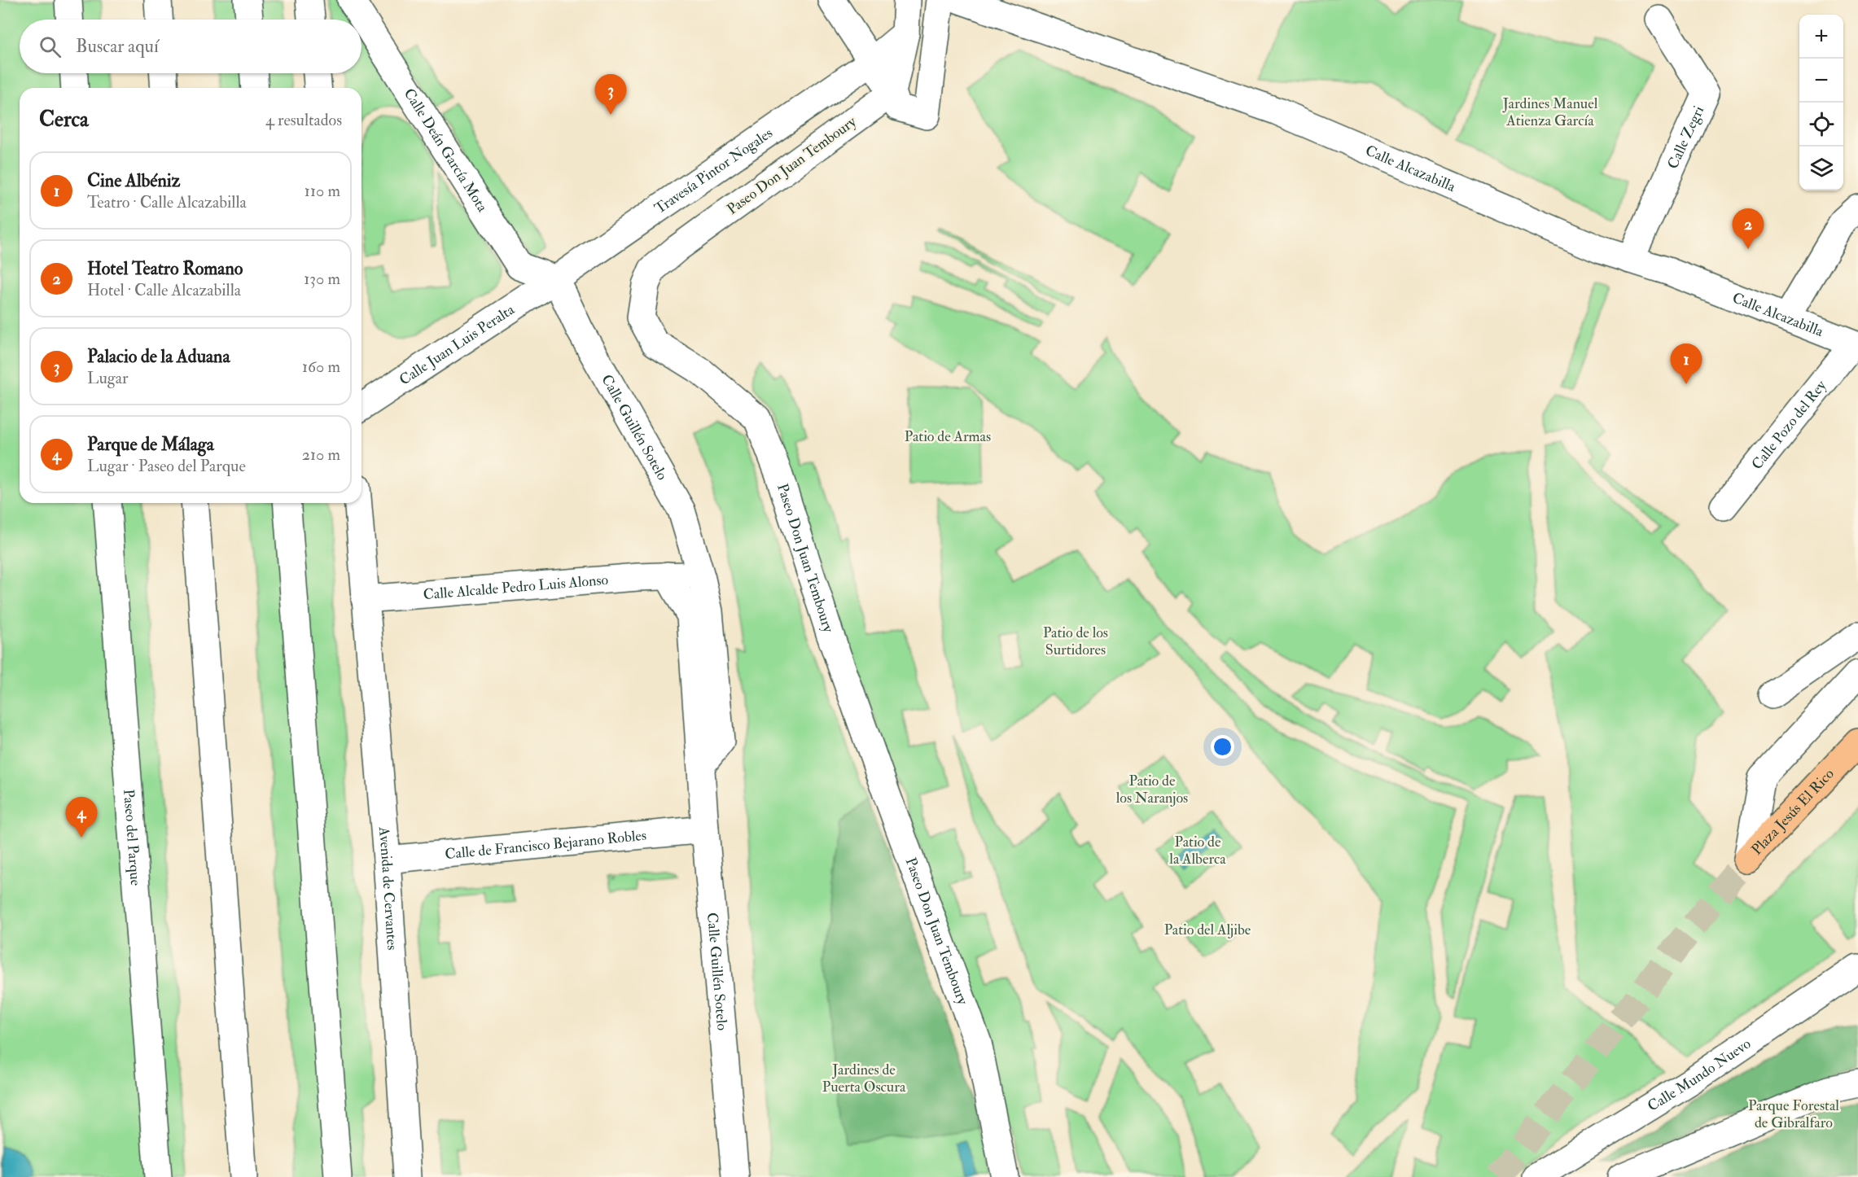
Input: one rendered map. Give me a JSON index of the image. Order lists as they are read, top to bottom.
{
  "streets": {
    "main road": ["Plaza Jesús El Rico"],
    "street": [
      "Calle Zegri",
      "Calle Deán García Mota",
      "Paseo Don Juan Temboury",
      "Calle Alcazabilla",
      "Travesía Pintor Nogales",
      "Calle Juan Luis Peralta",
      "Calle Pozo del Rey",
      "Calle Guillén Sotelo",
      "Calle Alcalde Pedro Luis Alonso",
      "Paseo del Parque",
      "Calle de Francisco Bejarano Robles",
      "Avenida de Cervantes",
      "Calle Mundo Nuevo"
    ]
  },
  "crossings": [
    ["Calle Zegri", "Calle Alcazabilla"],
    ["Calle Deán García Mota", "Travesía Pintor Nogales"],
    ["Calle Deán García Mota", "Calle Juan Luis Peralta"],
    ["Calle Deán García Mota", "Calle Guillén Sotelo"],
    ["Calle Alcazabilla", "Calle Pozo del Rey"],
    ["Travesía Pintor Nogales", "Calle Juan Luis Peralta"],
    ["Travesía Pintor Nogales", "Calle Guillén Sotelo"],
    ["Calle Juan Luis Peralta", "Calle Guillén Sotelo"],
    ["Calle Guillén Sotelo", "Calle Alcalde Pedro Luis Alonso"],
    ["Calle Guillén Sotelo", "Calle de Francisco Bejarano Robles"],
    ["Calle Alcalde Pedro Luis Alonso", "Avenida de Cervantes"],
    ["Calle de Francisco Bejarano Robles", "Avenida de Cervantes"]
  ],
  "parks": [
    "Jardines Manuel Atienza García",
    "Patio de Armas",
    "Patio de los Surtidores",
    "Patio de los Naranjos",
    "Patio de la Alberca",
    "Patio del Aljibe",
    "Jardines de Puerta Oscura",
    "Parque Forestal de Gibralfaro"
  ],
  "page": {
    "map_buttons": ["+", "−"],
    "search": "Buscar aquí",
    "pins": [
      "3",
      "2",
      "1",
      "4"
    ],
    "heading": ["Cerca", "4 resultados"],
    "list": [
      {
        "mark": "1",
        "name": "Cine Albéniz",
        "note": "Teatro · Calle Alcazabilla",
        "value": "110 m"
      },
      {
        "mark": "2",
        "name": "Hotel Teatro Romano",
        "note": "Hotel · Calle Alcazabilla",
        "value": "130 m"
      },
      {
        "mark": "3",
        "name": "Palacio de la Aduana",
        "note": "Lugar",
        "value": "160 m"
      },
      {
        "mark": "4",
        "name": "Parque de Málaga",
        "note": "Lugar · Paseo del Parque",
        "value": "210 m"
      }
    ]
  }
}
